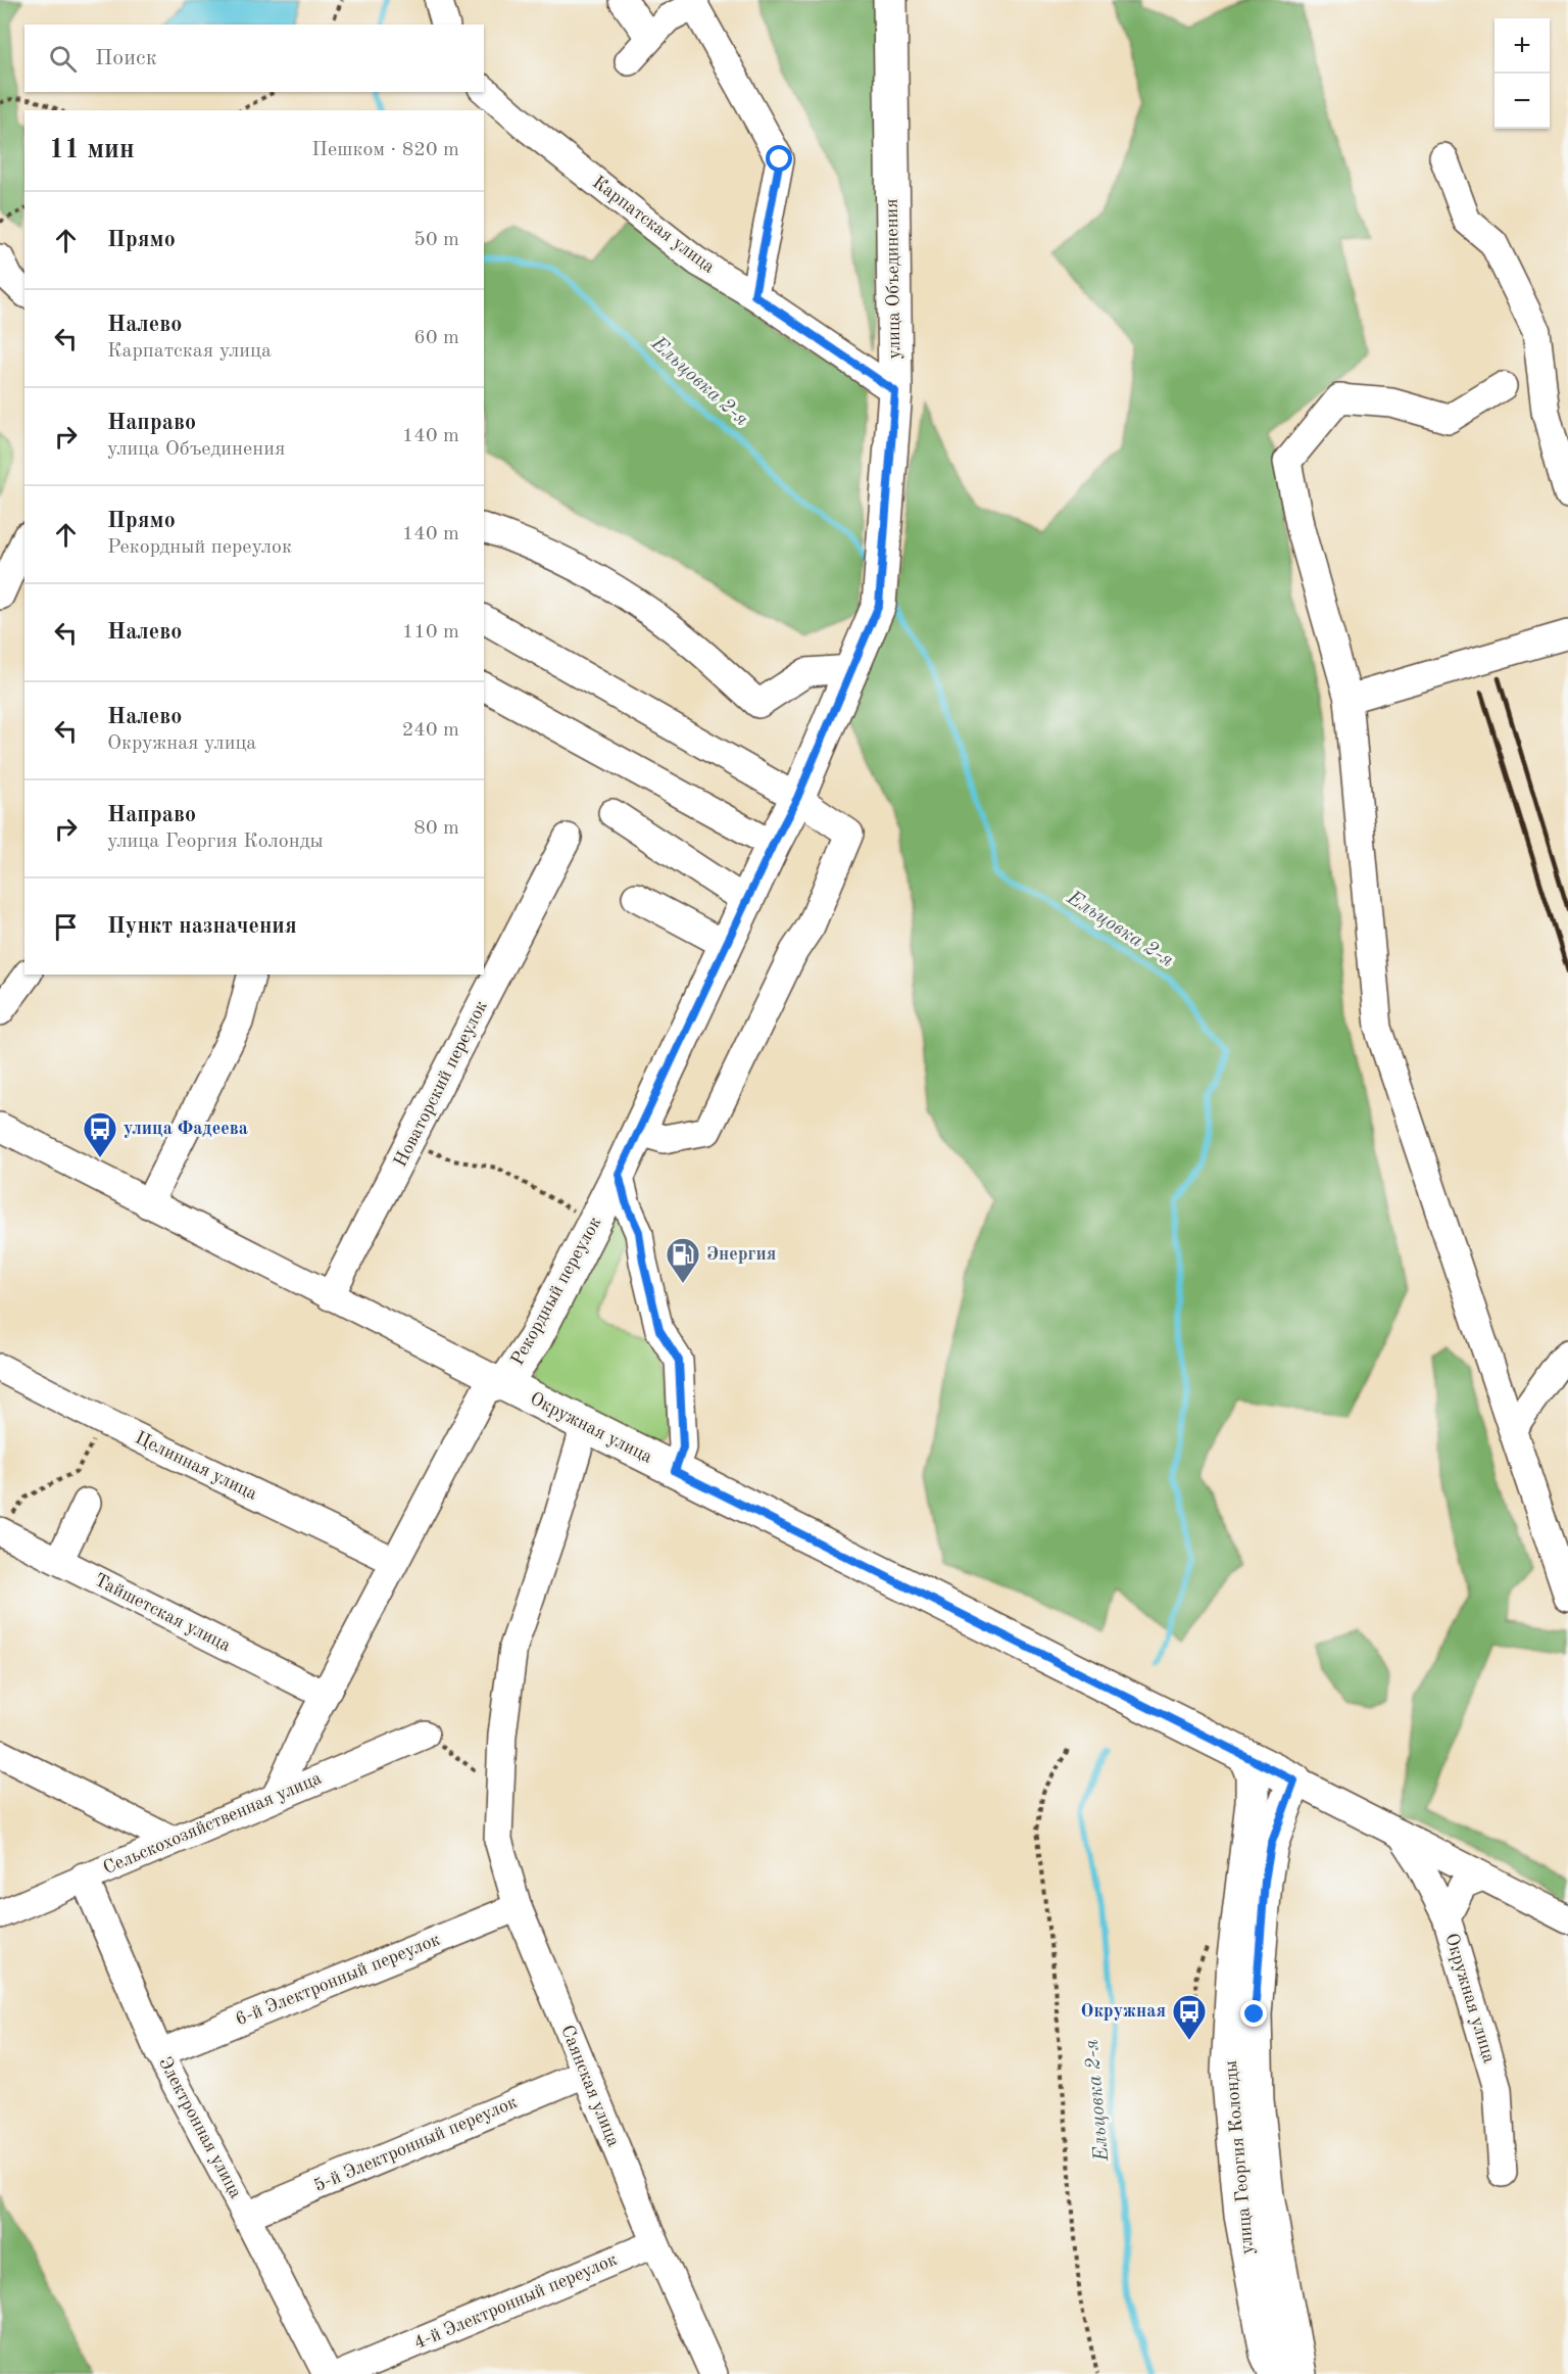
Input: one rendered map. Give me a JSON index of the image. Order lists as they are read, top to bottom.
{
  "streets": {
    "main road": [
      "улица Объединения",
      "Рекордный переулок",
      "Окружная улица",
      "улица Георгия Колонды"
    ],
    "street": [
      "Карпатская улица",
      "Новаторский переулок",
      "Целинная улица",
      "Тайшетская улица",
      "Сельскохозяйственная улица",
      "6-й Электронный переулок",
      "Саянская улица",
      "Электронная улица",
      "5-й Электронный переулок",
      "4-й Электронный переулок"
    ]
  },
  "crossings": [
    ["Карпатская улица", "улица Объединения"],
    ["улица Объединения", "Рекордный переулок"],
    ["Рекордный переулок", "Окружная улица"],
    ["Окружная улица", "Саянская улица"],
    ["Окружная улица", "улица Георгия Колонды"],
    ["Сельскохозяйственная улица", "Электронная улица"],
    ["6-й Электронный переулок", "Саянская улица"],
    ["6-й Электронный переулок", "Электронная улица"],
    ["Саянская улица", "5-й Электронный переулок"],
    ["Саянская улица", "4-й Электронный переулок"],
    ["Электронная улица", "5-й Электронный переулок"]
  ],
  "water": ["Ельцовка 2-я"],
  "places": {
    "bus stop": ["улица Фадеева", "Окружная"],
    "fuel station": ["Энергия"]
  },
  "page": {
    "map_buttons": ["+", "−"],
    "search": "Поиск",
    "heading": ["11 мин", "Пешком · 820 m"],
    "list": [
      ["Прямо", "50 m"],
      ["Налево", "Карпатская улица", "60 m"],
      ["Направо", "улица Объединения", "140 m"],
      ["Прямо", "Рекордный переулок", "140 m"],
      ["Налево", "110 m"],
      ["Налево", "Окружная улица", "240 m"],
      ["Направо", "улица Георгия Колонды", "80 m"],
      "Пункт назначения"
    ]
  }
}
